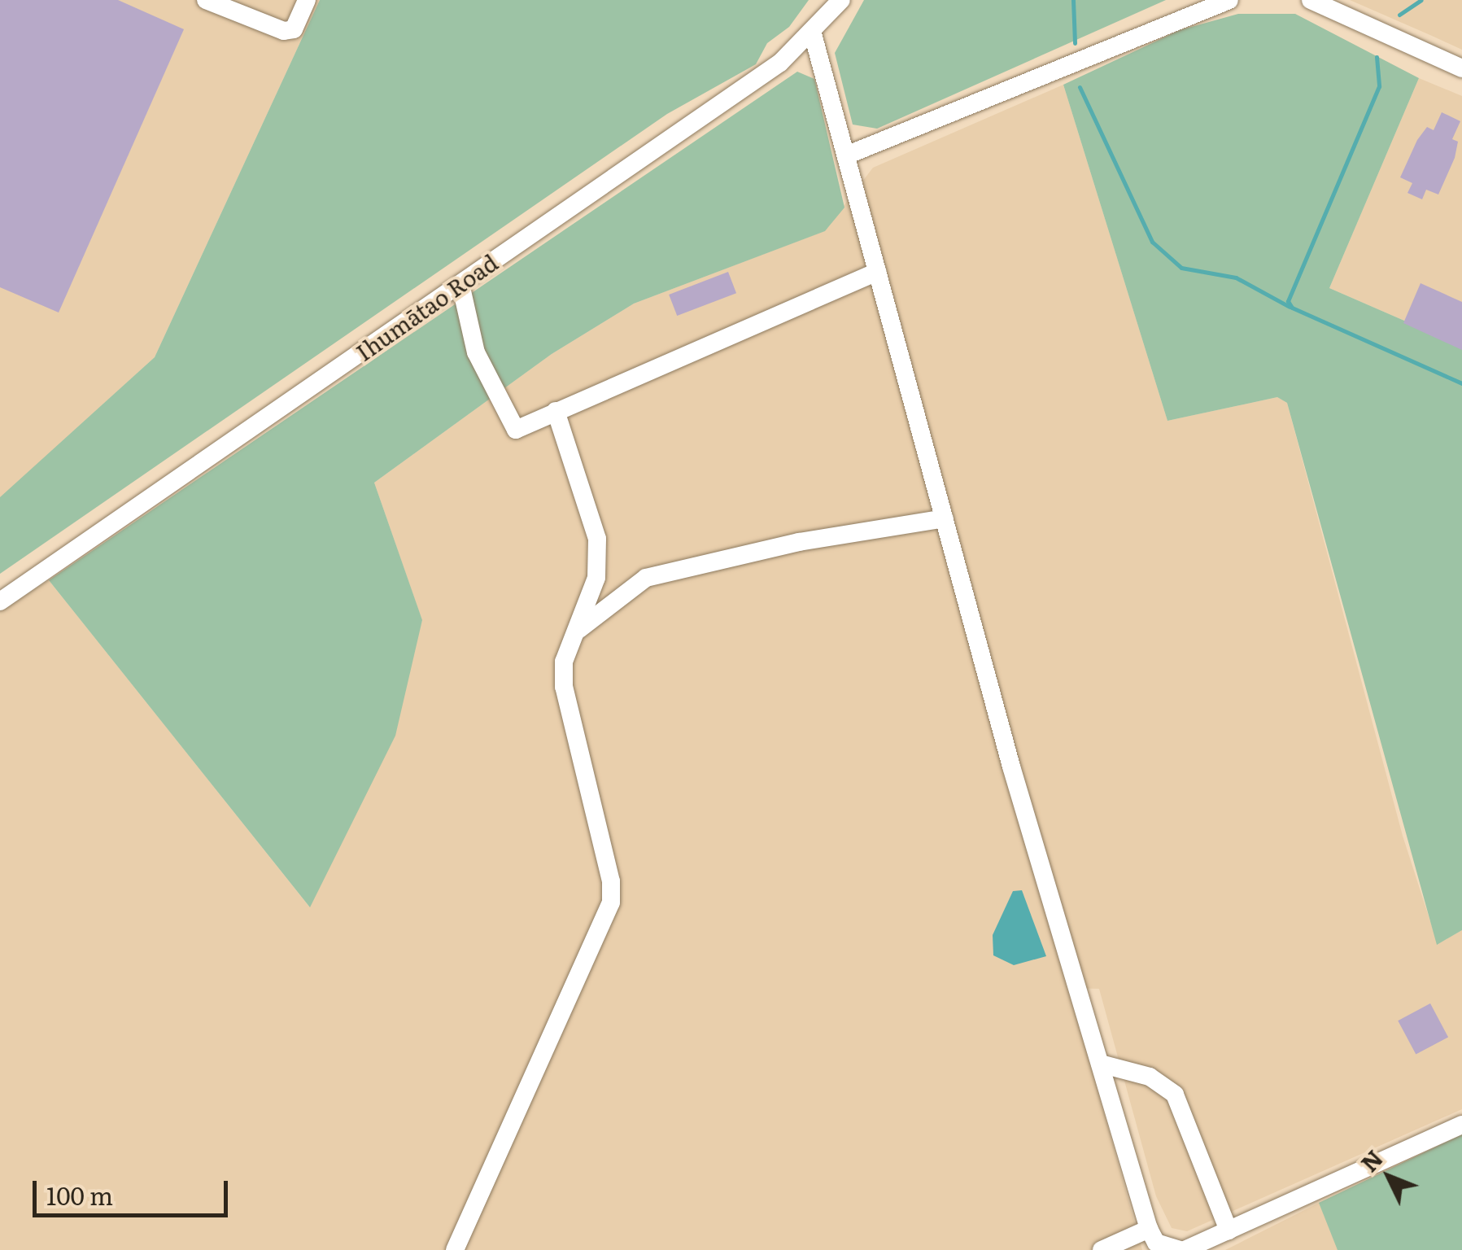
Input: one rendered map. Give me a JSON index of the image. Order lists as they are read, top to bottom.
{
  "streets": {
    "street": ["Ihumātao Road"]
  },
  "scale_bar": "100 m",
  "north": "top left"
}
